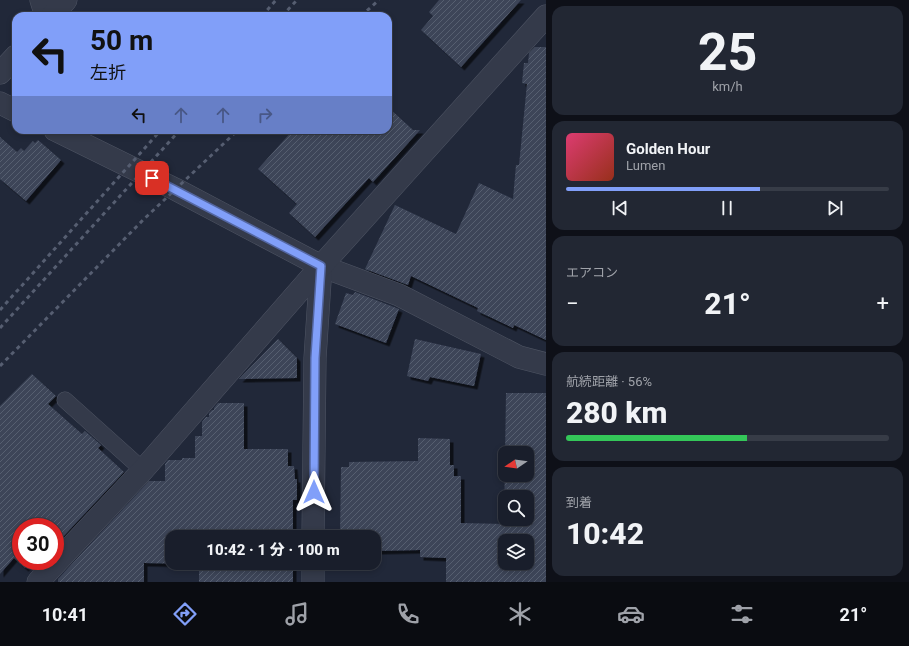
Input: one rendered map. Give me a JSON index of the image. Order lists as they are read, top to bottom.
{
  "north": "left",
  "page": {
    "tile": [
      ["25", "km/h"],
      "エアコン",
      ["航続距離 · 56%", "280 km"],
      ["到着", "10:42"]
    ],
    "turn": ["50 m", "左折"],
    "song": ["Golden Hour", "Lumen"],
    "heat": ["−", "21°", "+"],
    "limit": "30",
    "trip": "10:42 · 1 分 · 100 m",
    "tabs": ["10:41", "21°"]
  }
}
